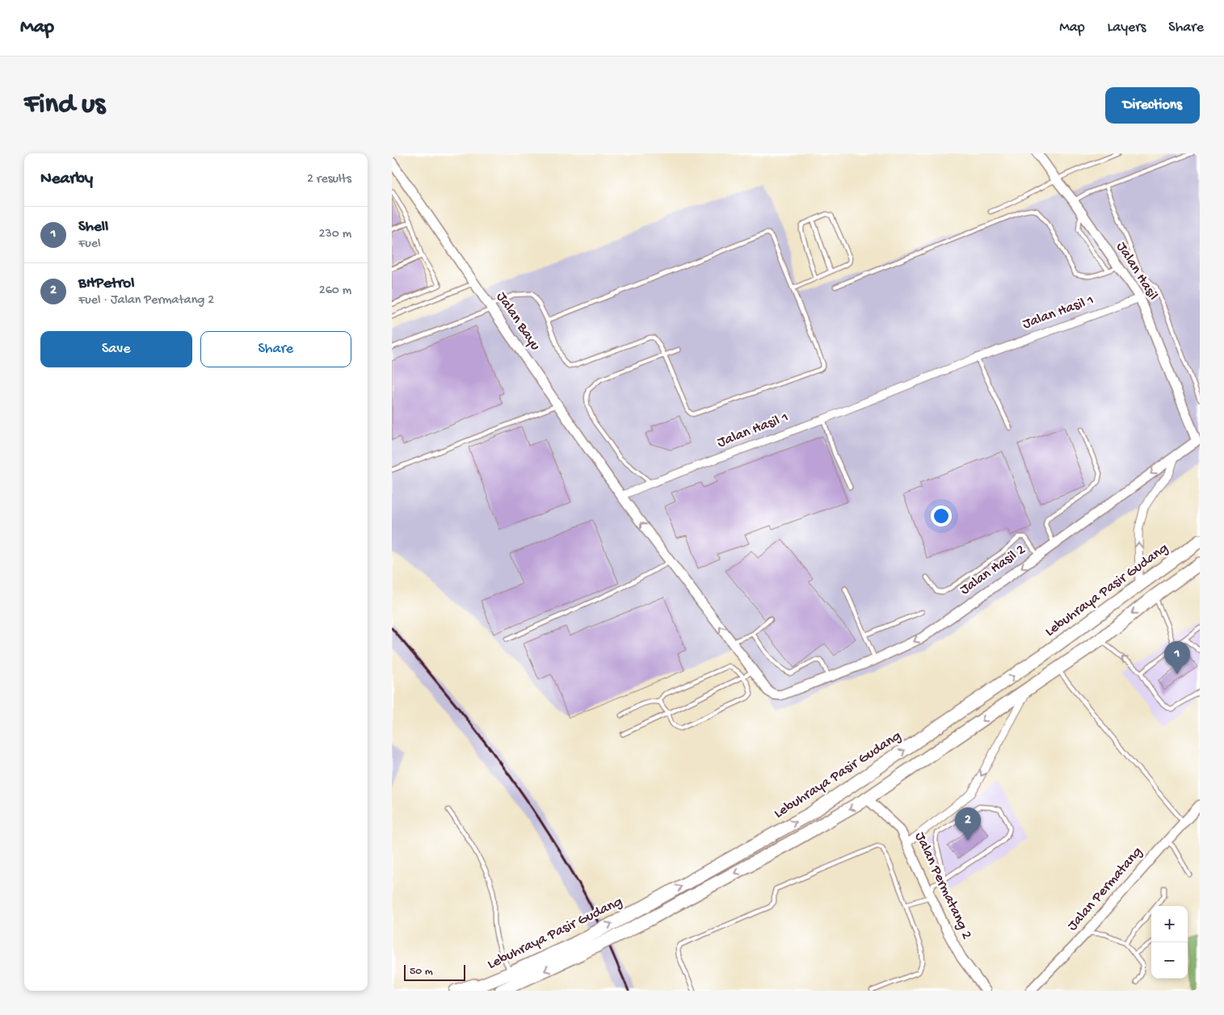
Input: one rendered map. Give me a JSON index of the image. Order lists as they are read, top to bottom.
{
  "streets": {
    "highway": ["Lebuhraya Pasir Gudang"],
    "street": [
      "Jalan Hasil",
      "Jalan Hasil 1",
      "Jalan Bayu",
      "Jalan Hasil 2",
      "Jalan Permatang 2",
      "Jalan Permatang"
    ]
  },
  "crossings": [
    ["Jalan Hasil", "Jalan Hasil 1"],
    ["Jalan Hasil", "Jalan Hasil 2"],
    ["Jalan Hasil 1", "Jalan Bayu"],
    ["Lebuhraya Pasir Gudang", "Jalan Permatang 2"]
  ],
  "one_way": ["Jalan Hasil 2"],
  "scale_bar": "50 m",
  "page": {
    "header": "Map",
    "nav": ["Map", "Layers", "Share"],
    "buttons": [
      "Directions",
      ["Save", "Share"]
    ],
    "title": "Find us",
    "heading": ["Nearby", "2 results"],
    "list": [
      {
        "mark": "1",
        "name": "Shell",
        "note": "Fuel",
        "value": "230 m"
      },
      {
        "mark": "2",
        "name": "BHPetrol",
        "note": "Fuel · Jalan Permatang 2",
        "value": "260 m"
      }
    ],
    "pins": ["1", "2"],
    "map_buttons": ["+", "−"],
    "scale": "50 m"
  }
}
